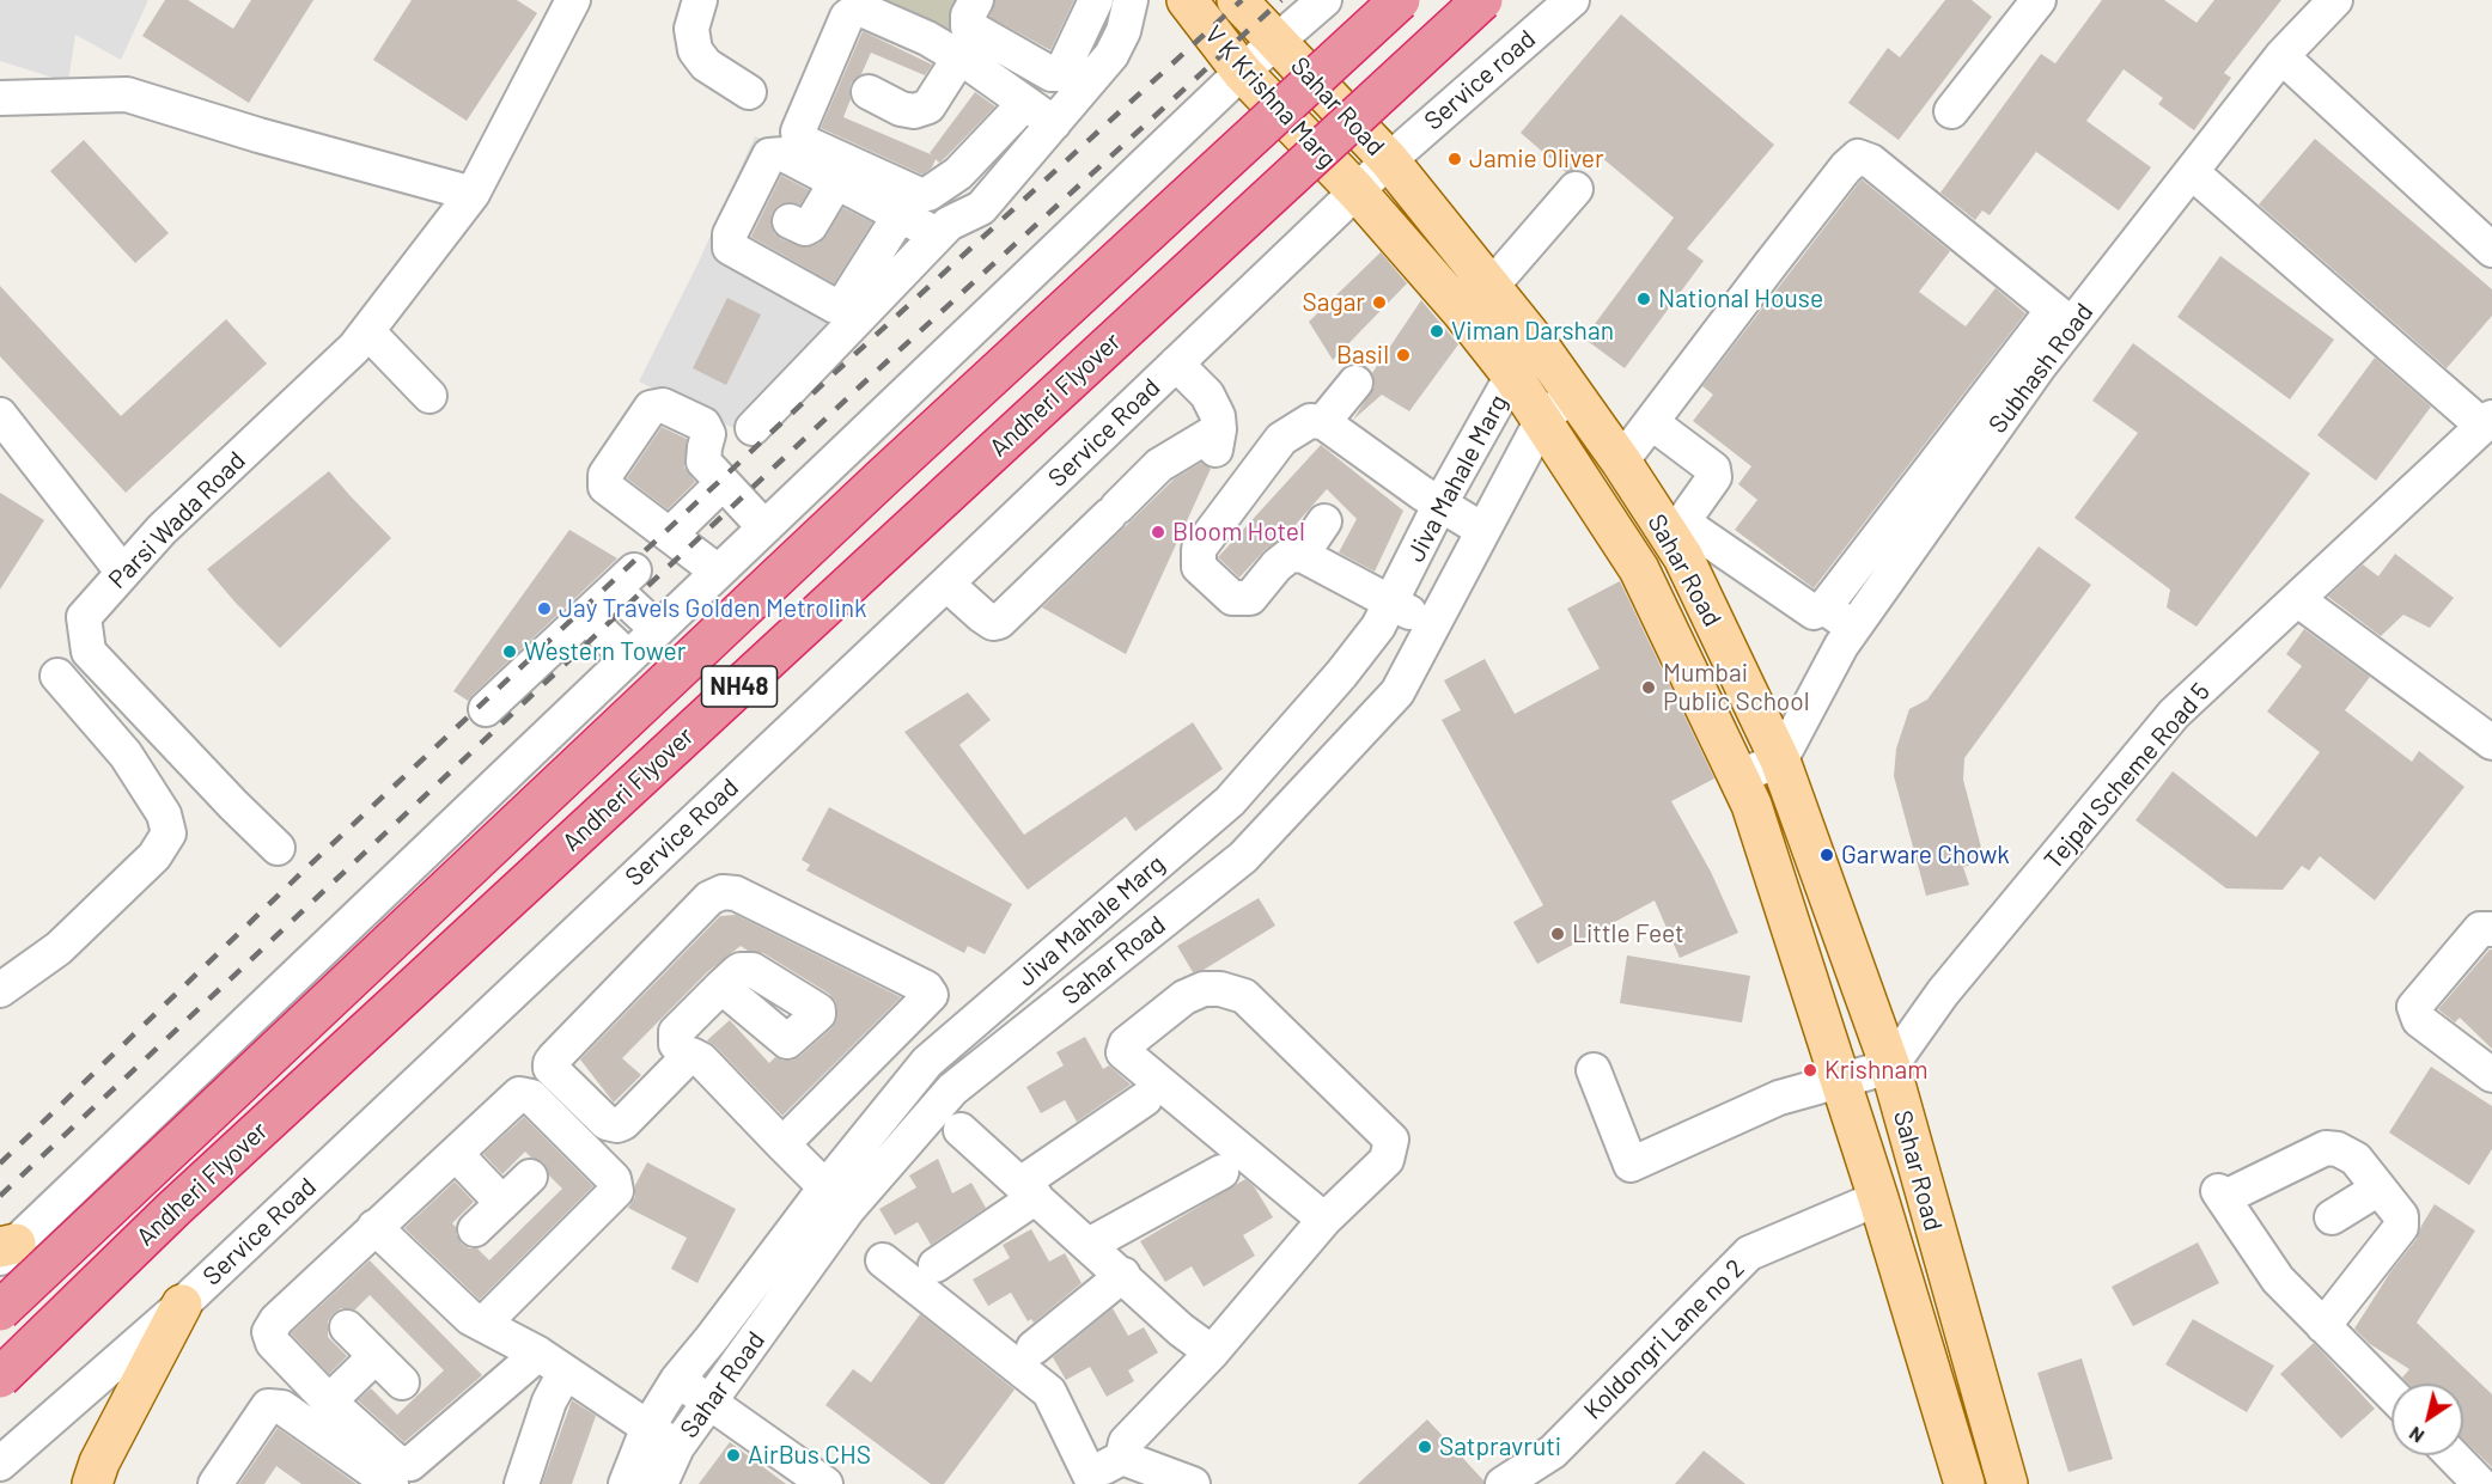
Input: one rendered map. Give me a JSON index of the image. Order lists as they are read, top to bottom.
{
  "streets": {
    "highway": ["Andheri Flyover", "NH48"],
    "main road": ["V K Krishna Marg", "Sahar Road"],
    "street": [
      "Service road",
      "Subhash Road",
      "Service Road",
      "Jiva Mahale Marg",
      "Parsi Wada Road",
      "Tejpal Scheme Road 5",
      "Koldongri Lane no 2"
    ]
  },
  "crossings": [
    ["Service road", "V K Krishna Marg"],
    ["Service road", "Sahar Road"],
    ["Service road", "Service Road"],
    ["V K Krishna Marg", "Sahar Road"],
    ["V K Krishna Marg", "Service Road"],
    ["Sahar Road", "Subhash Road"],
    ["Sahar Road", "Service Road"],
    ["Sahar Road", "Jiva Mahale Marg"],
    ["Sahar Road", "Tejpal Scheme Road 5"],
    ["Sahar Road", "Koldongri Lane no 2"]
  ],
  "places": [
    "Jamie Oliver",
    "National House",
    "Sagar",
    "Viman Darshan",
    "Basil",
    "Bloom Hotel",
    "Jay Travels Golden Metrolink",
    "Western Tower",
    "Mumbai Public School",
    "Garware Chowk",
    "Little Feet",
    "Krishnam",
    "Satpravruti",
    "AirBus CHS"
  ],
  "north": "bottom left"
}
